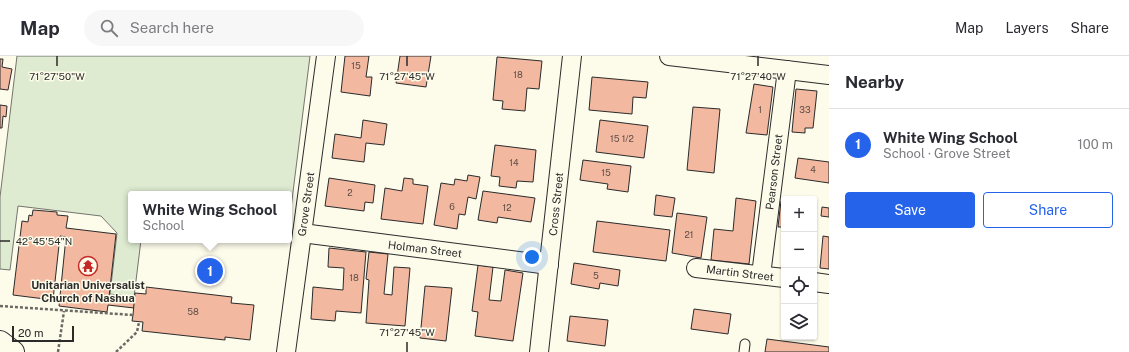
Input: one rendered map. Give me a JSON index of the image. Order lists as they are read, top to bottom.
{
  "streets": {
    "street": [
      "Pearson Street",
      "Grove Street",
      "Cross Street",
      "Holman Street",
      "Martin Street"
    ]
  },
  "crossings": [
    ["Pearson Street", "Martin Street"],
    ["Grove Street", "Holman Street"],
    ["Cross Street", "Holman Street"]
  ],
  "places": {
    "temple": ["Unitarian Universalist Church of Nashua"]
  },
  "house_numbers": [
    "15",
    "18",
    "1",
    "33",
    "15 1/2",
    "14",
    "4",
    "15",
    "2",
    "6",
    "12",
    "21",
    "5",
    "18",
    "58"
  ],
  "scale_bar": "20 m",
  "page": {
    "header": "Map",
    "search": "Search here",
    "nav": ["Map", "Layers", "Share"],
    "heading": "Nearby",
    "list": [
      {
        "mark": "1",
        "name": "White Wing School",
        "note": "School · Grove Street",
        "value": "100 m"
      }
    ],
    "buttons": ["Save", "Share"],
    "popup": ["White Wing School", "School"],
    "map_buttons": ["+", "−"],
    "pins": "1",
    "scale": "20 m"
  },
  "coordinates": [
    "71°27'50\"W",
    "71°27'45\"W",
    "71°27'40\"W",
    "42°45'54\"N"
  ]
}
